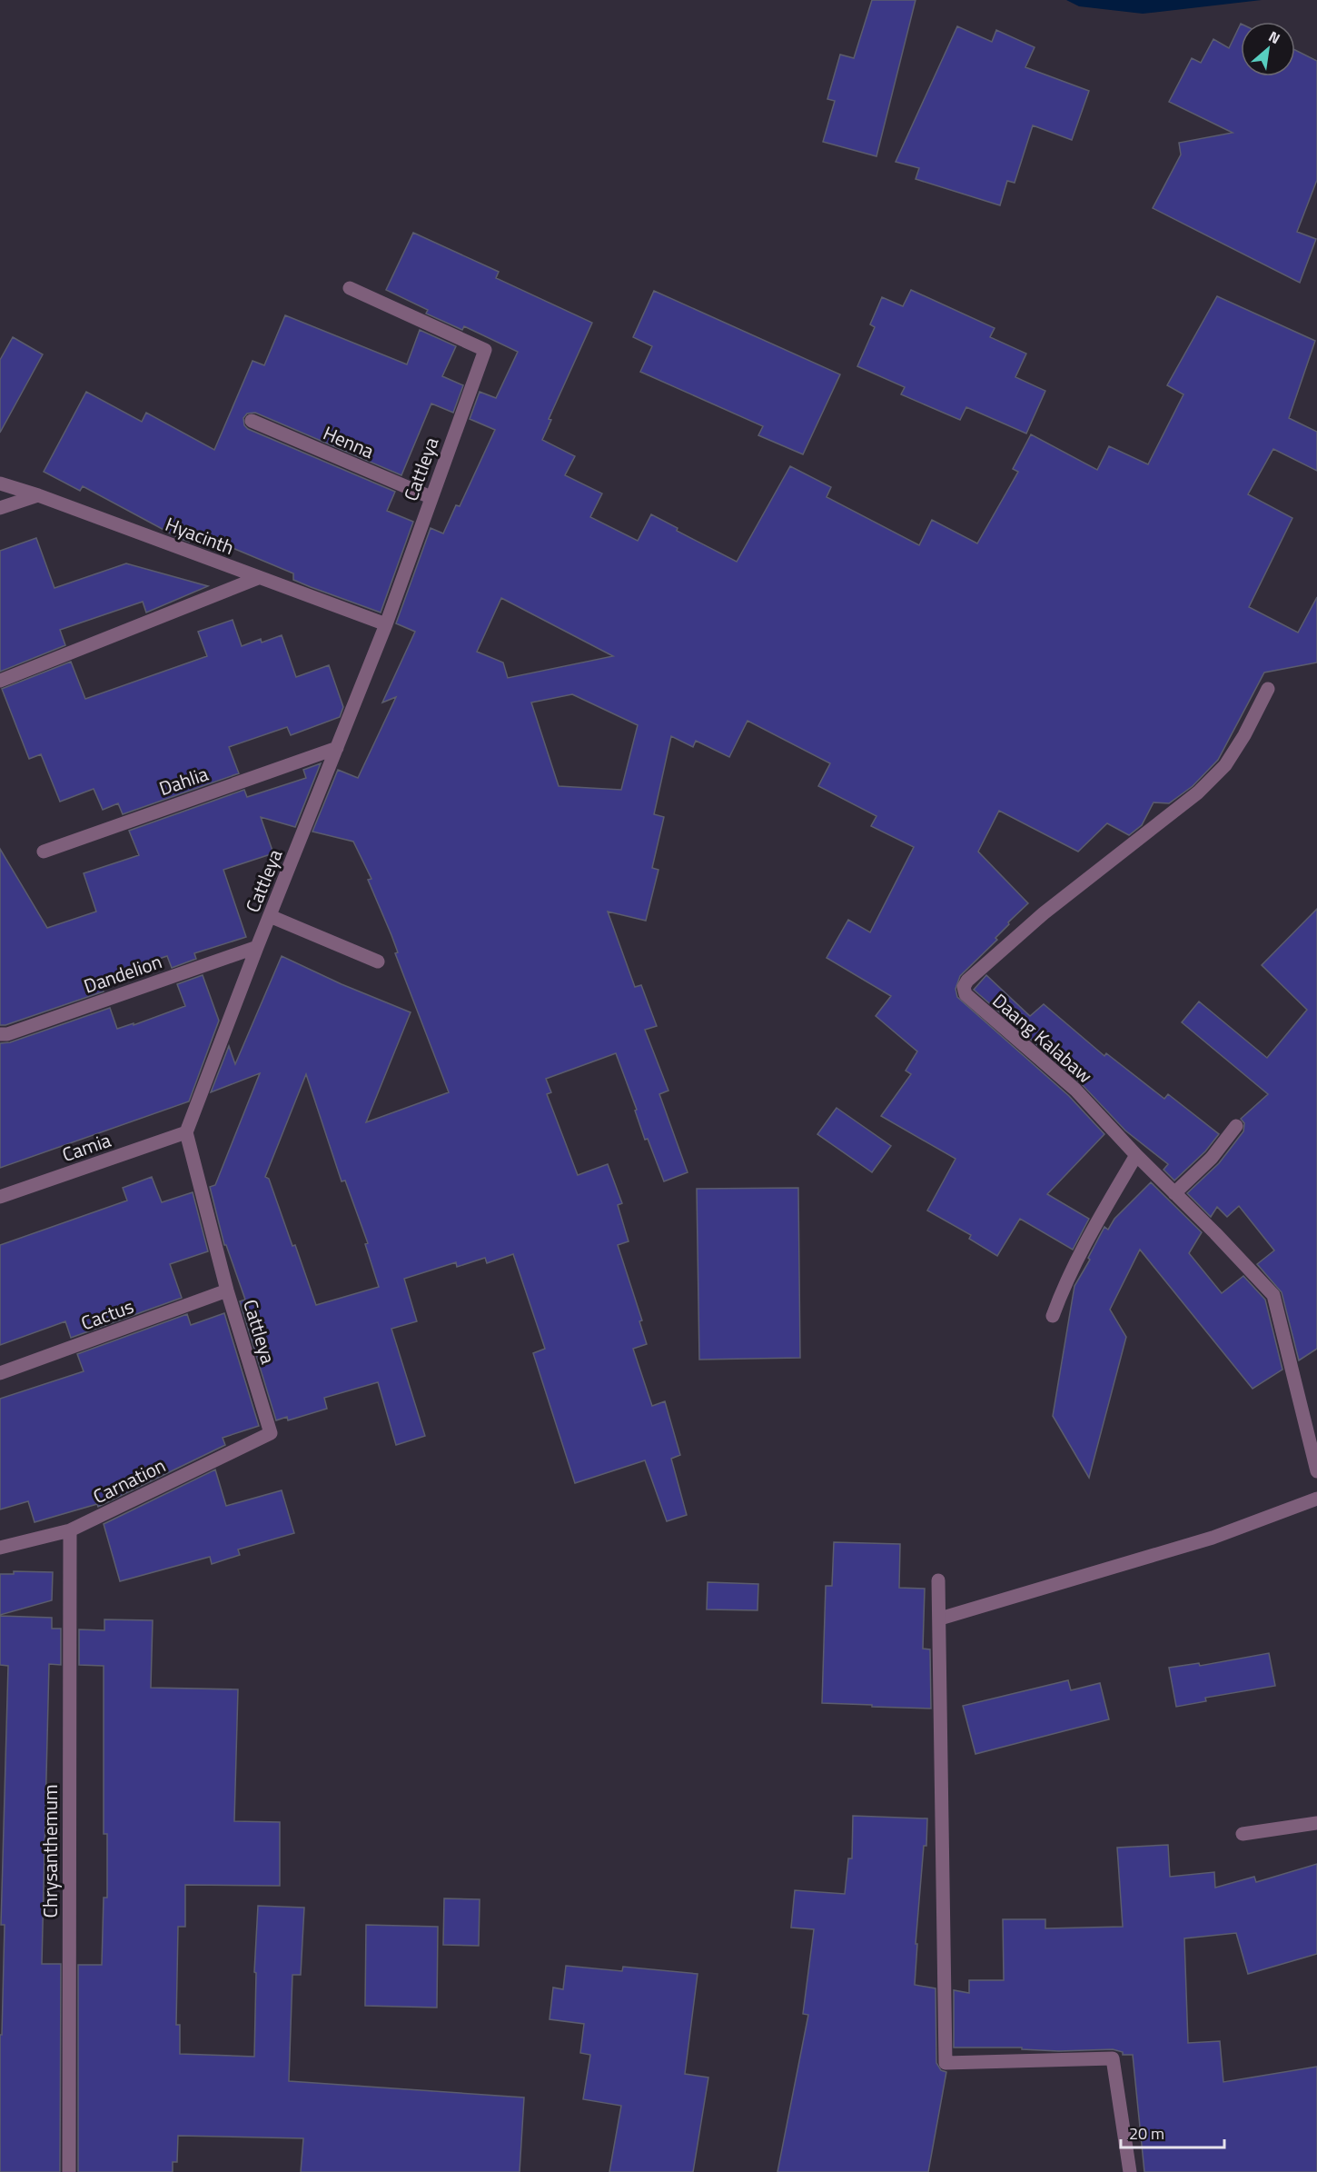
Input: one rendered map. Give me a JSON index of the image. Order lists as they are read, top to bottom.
{
  "streets": {
    "street": [
      "Henna",
      "Cattleya",
      "Hyacinth",
      "Dahlia",
      "Dandelion",
      "Daang Kalabaw",
      "Camia",
      "Cactus",
      "Carnation",
      "Chrysanthemum"
    ]
  },
  "crossings": [
    ["Henna", "Cattleya"],
    ["Cattleya", "Hyacinth"],
    ["Cattleya", "Dahlia"],
    ["Cattleya", "Dandelion"],
    ["Cattleya", "Camia"],
    ["Cattleya", "Cactus"],
    ["Cattleya", "Carnation"],
    ["Carnation", "Chrysanthemum"]
  ],
  "scale_bar": "20 m",
  "north": "top right"
}
